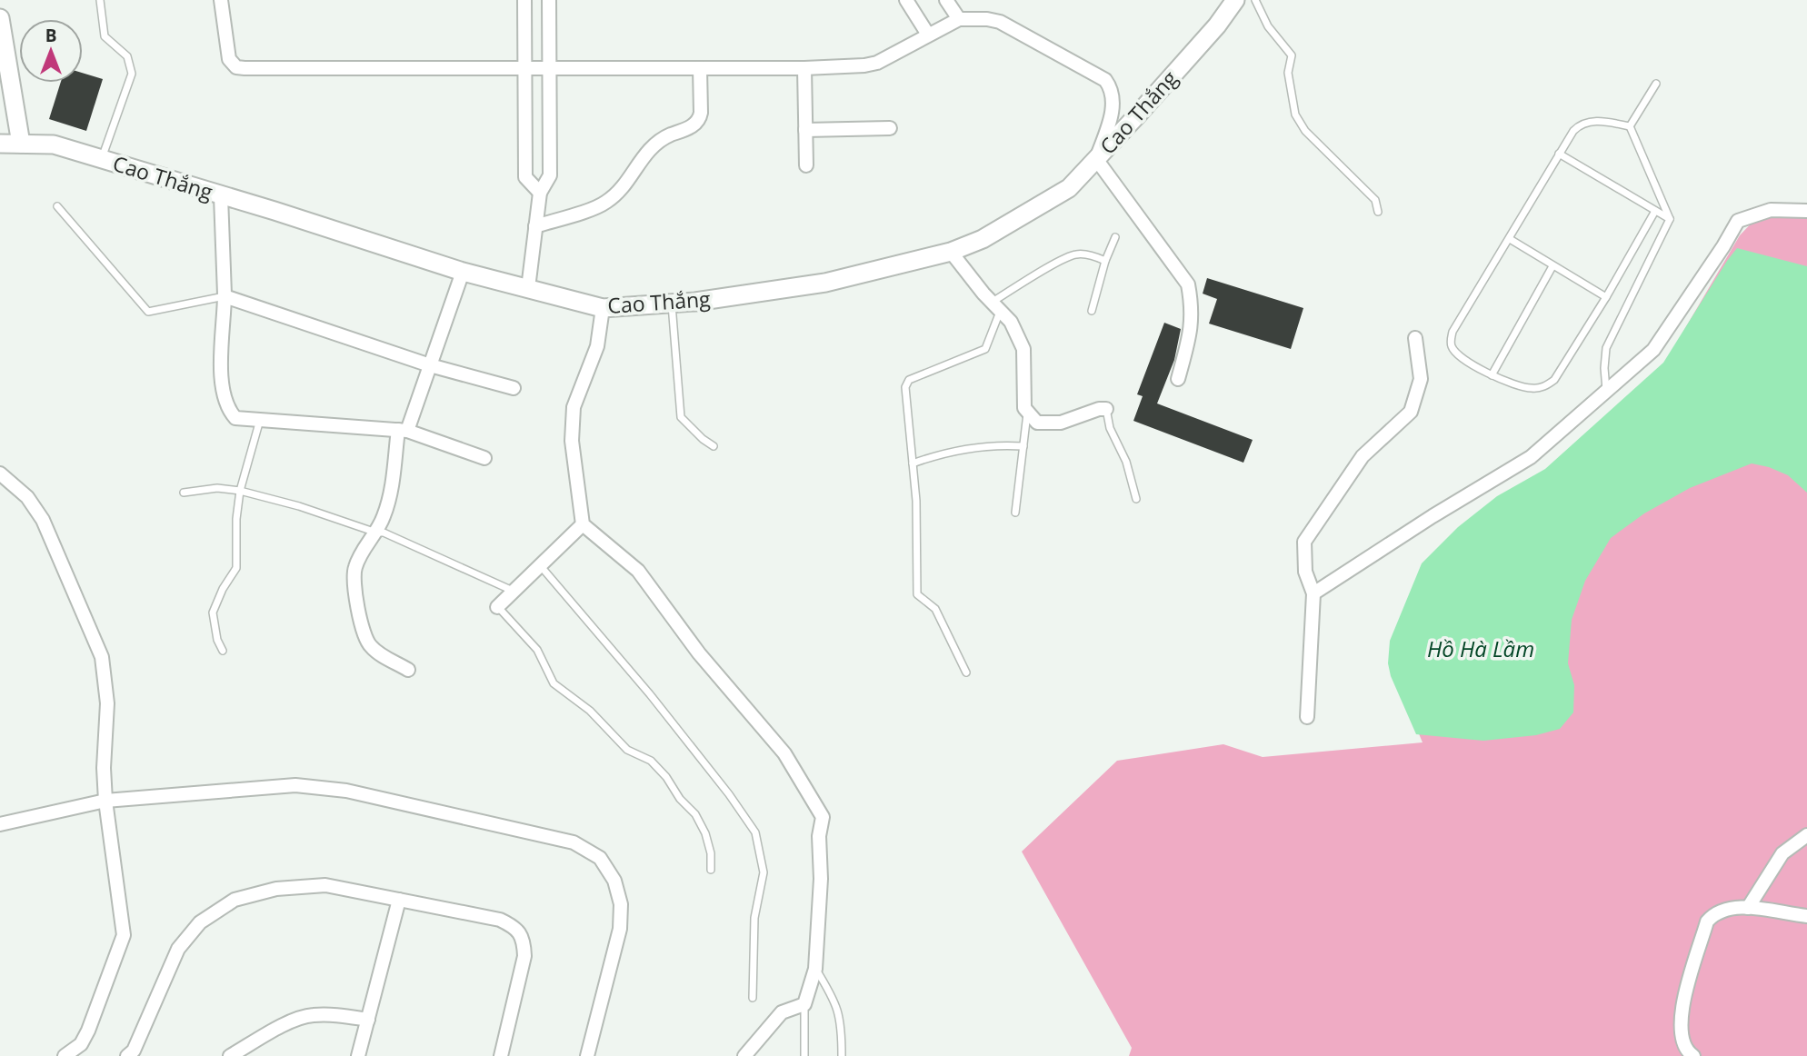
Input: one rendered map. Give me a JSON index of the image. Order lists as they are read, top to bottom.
{
  "streets": {
    "main road": ["Cao Thắng"]
  },
  "water": ["Hồ Hà Lầm"],
  "north": "top"
}
